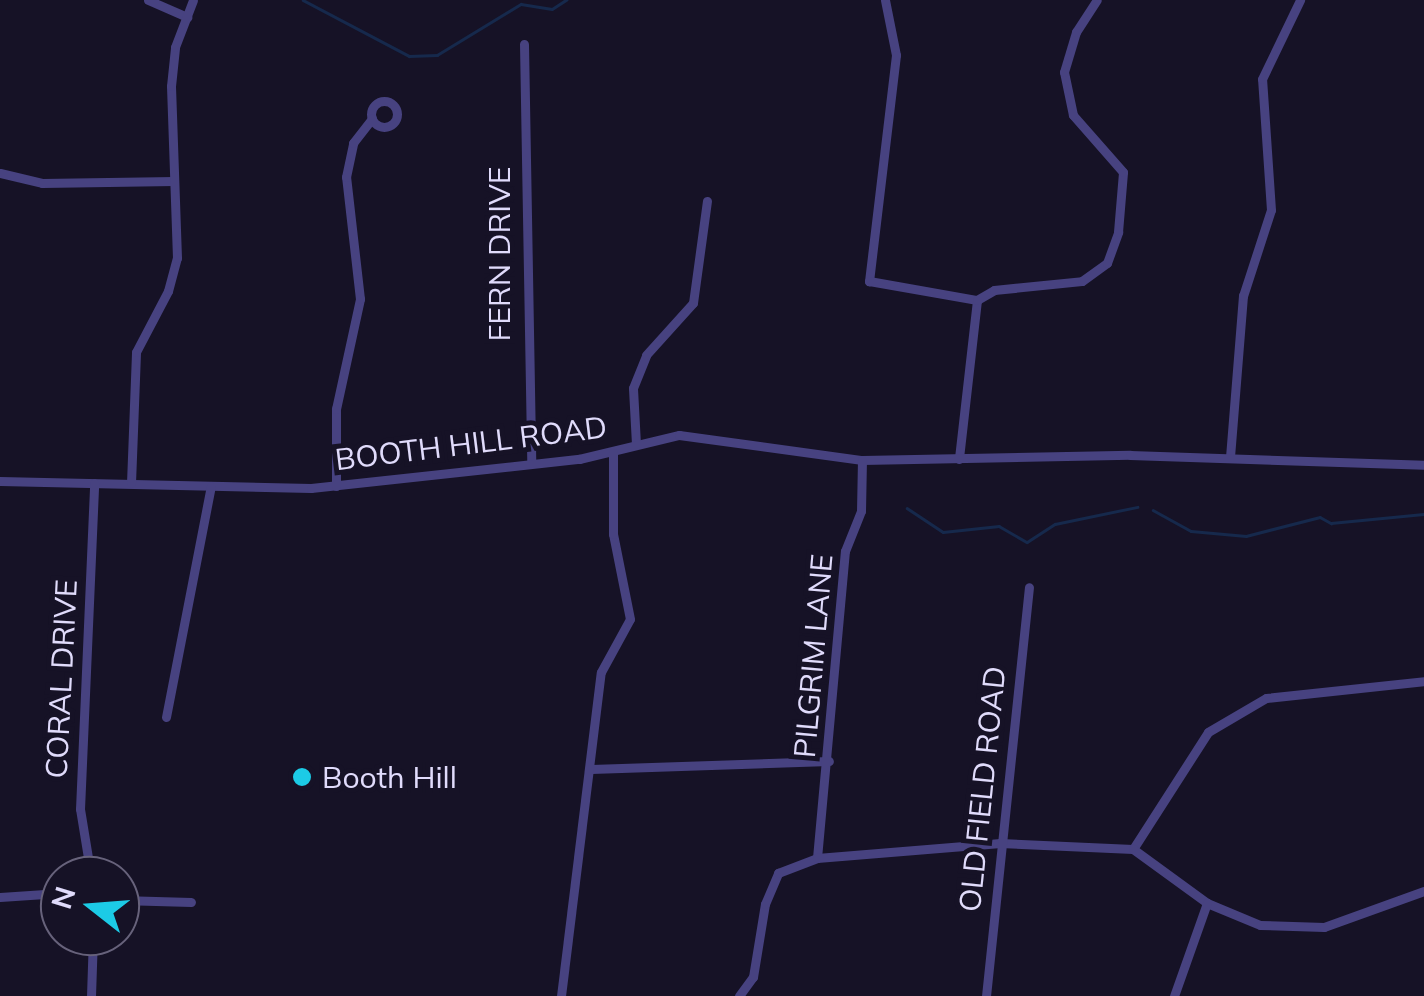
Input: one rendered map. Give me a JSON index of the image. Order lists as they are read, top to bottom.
{
  "streets": {
    "street": [
      "FERN DRIVE",
      "BOOTH HILL ROAD",
      "PILGRIM LANE",
      "CORAL DRIVE",
      "OLD FIELD ROAD"
    ]
  },
  "crossings": [
    ["FERN DRIVE", "BOOTH HILL ROAD"],
    ["BOOTH HILL ROAD", "PILGRIM LANE"],
    ["BOOTH HILL ROAD", "CORAL DRIVE"]
  ],
  "places": ["Booth Hill"],
  "north": "left"
}
